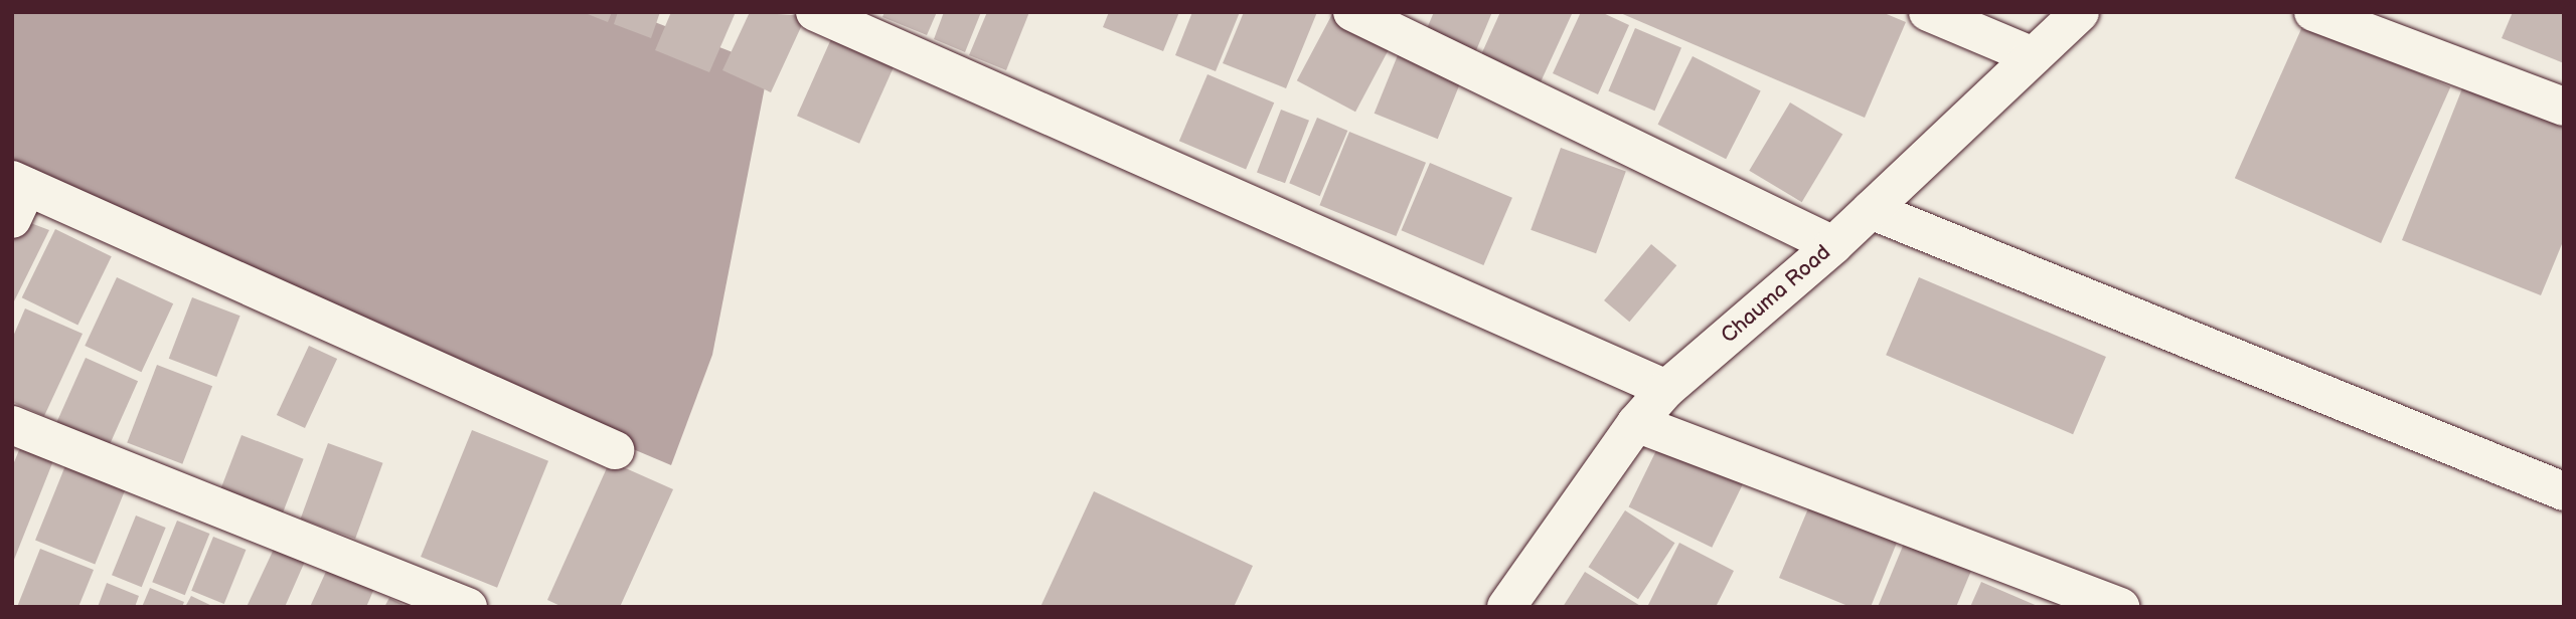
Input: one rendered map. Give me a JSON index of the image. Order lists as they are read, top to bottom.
{
  "streets": {
    "street": ["Chauma Road"]
  }
}
